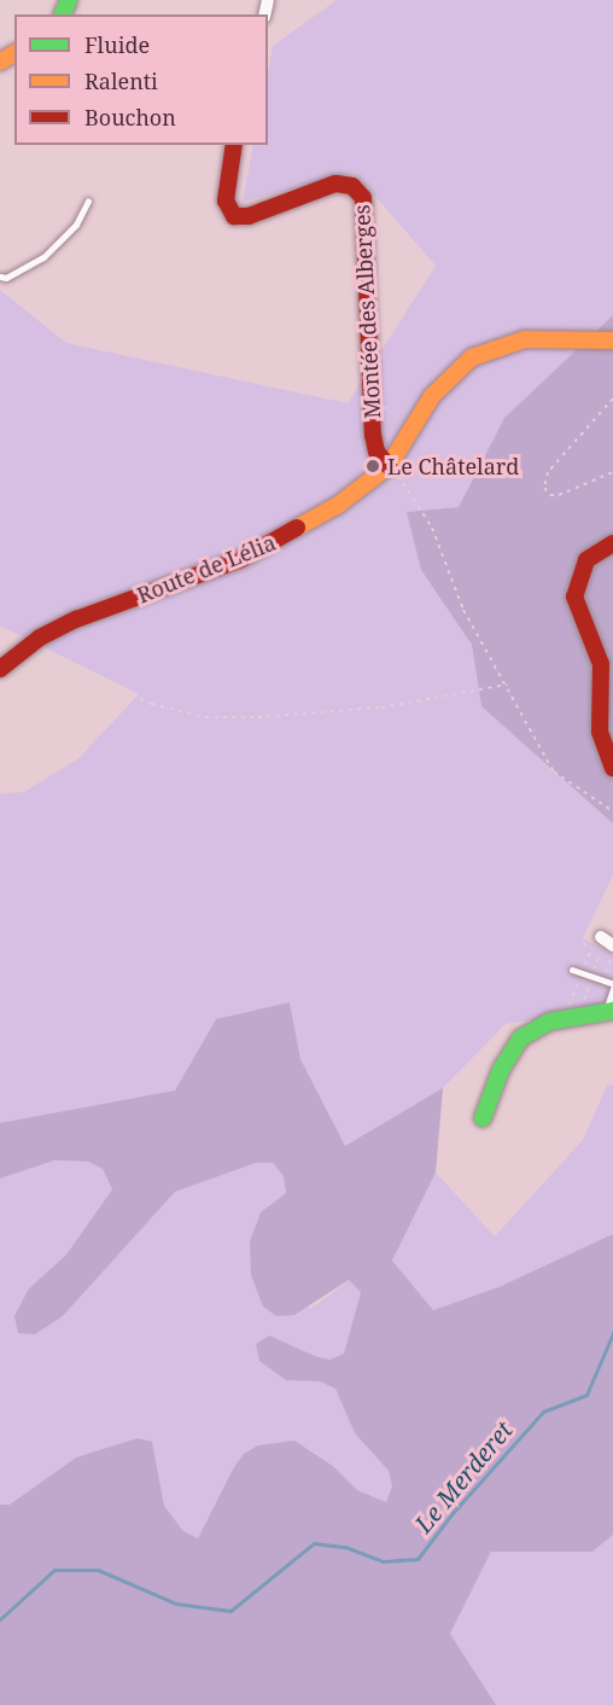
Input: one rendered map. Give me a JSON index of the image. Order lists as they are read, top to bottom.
{
  "streets": {
    "street": ["Montée des Alberges", "Route de Lélia"]
  },
  "crossings": [
    ["Montée des Alberges", "Route de Lélia"]
  ],
  "water": ["Le Merderet"],
  "places": ["Le Châtelard"],
  "legend": ["Fluide", "Ralenti", "Bouchon"]
}
